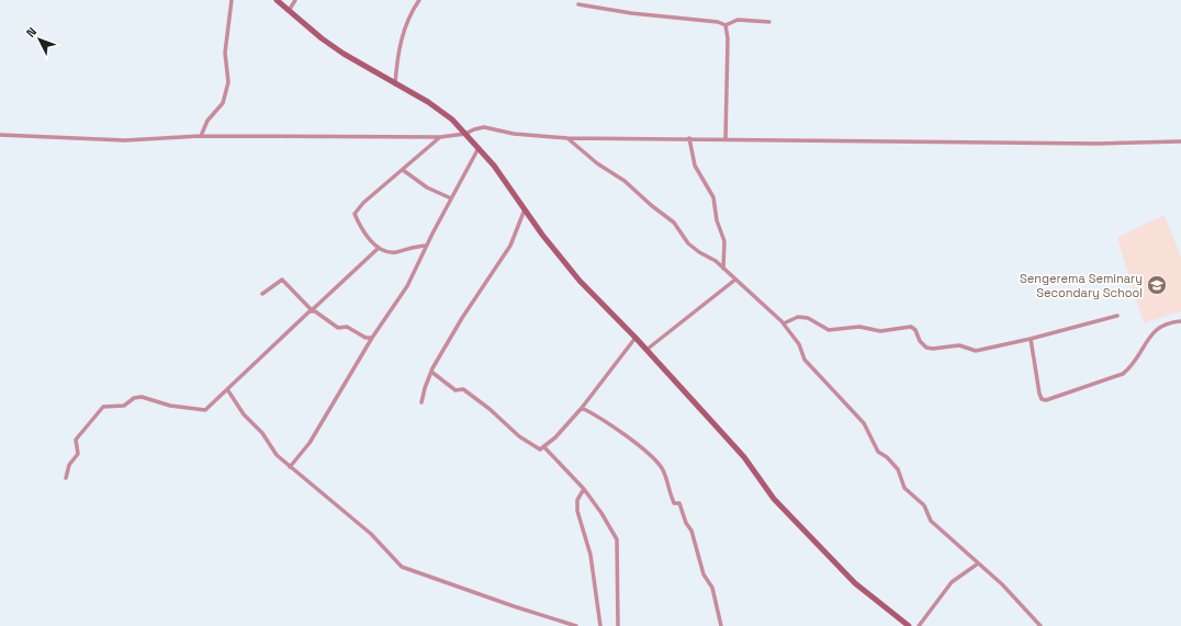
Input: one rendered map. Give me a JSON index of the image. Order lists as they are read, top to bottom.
{
  "places": {
    "school or university": ["Sengerema Seminary Secondary School"]
  },
  "north": "top left"
}
